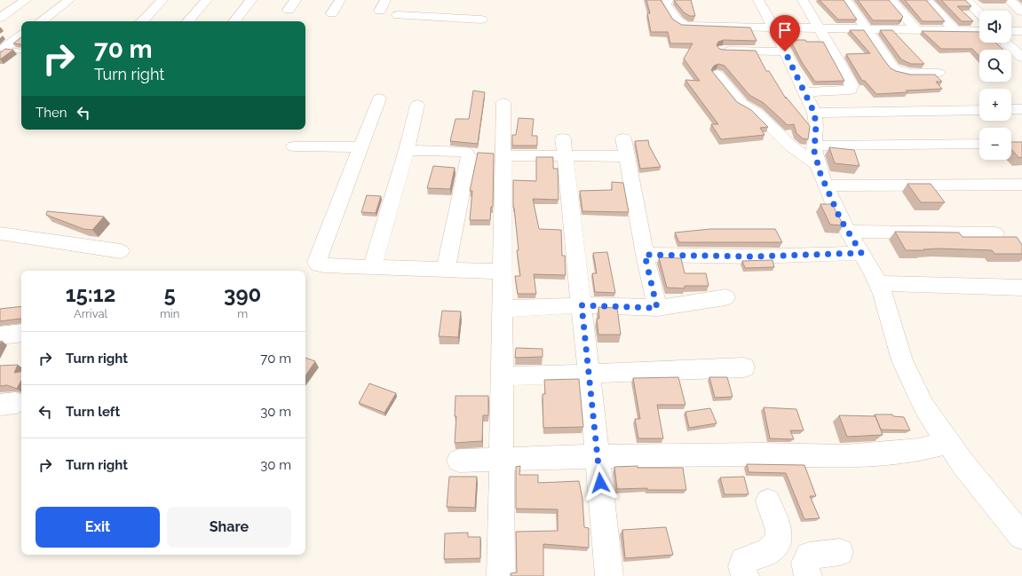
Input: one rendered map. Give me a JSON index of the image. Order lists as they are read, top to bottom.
{
  "page": {
    "map_buttons": ["+", "−"],
    "turn": ["70 m", "Turn right"],
    "then": "Then",
    "eta": [
      "15:12",
      "Arrival",
      "5",
      "min",
      "390",
      "m"
    ],
    "list": [
      {
        "name": "Turn right",
        "value": "70 m"
      },
      {
        "name": "Turn left",
        "value": "30 m"
      },
      {
        "name": "Turn right",
        "value": "30 m"
      }
    ],
    "buttons": ["Exit", "Share"]
  }
}
